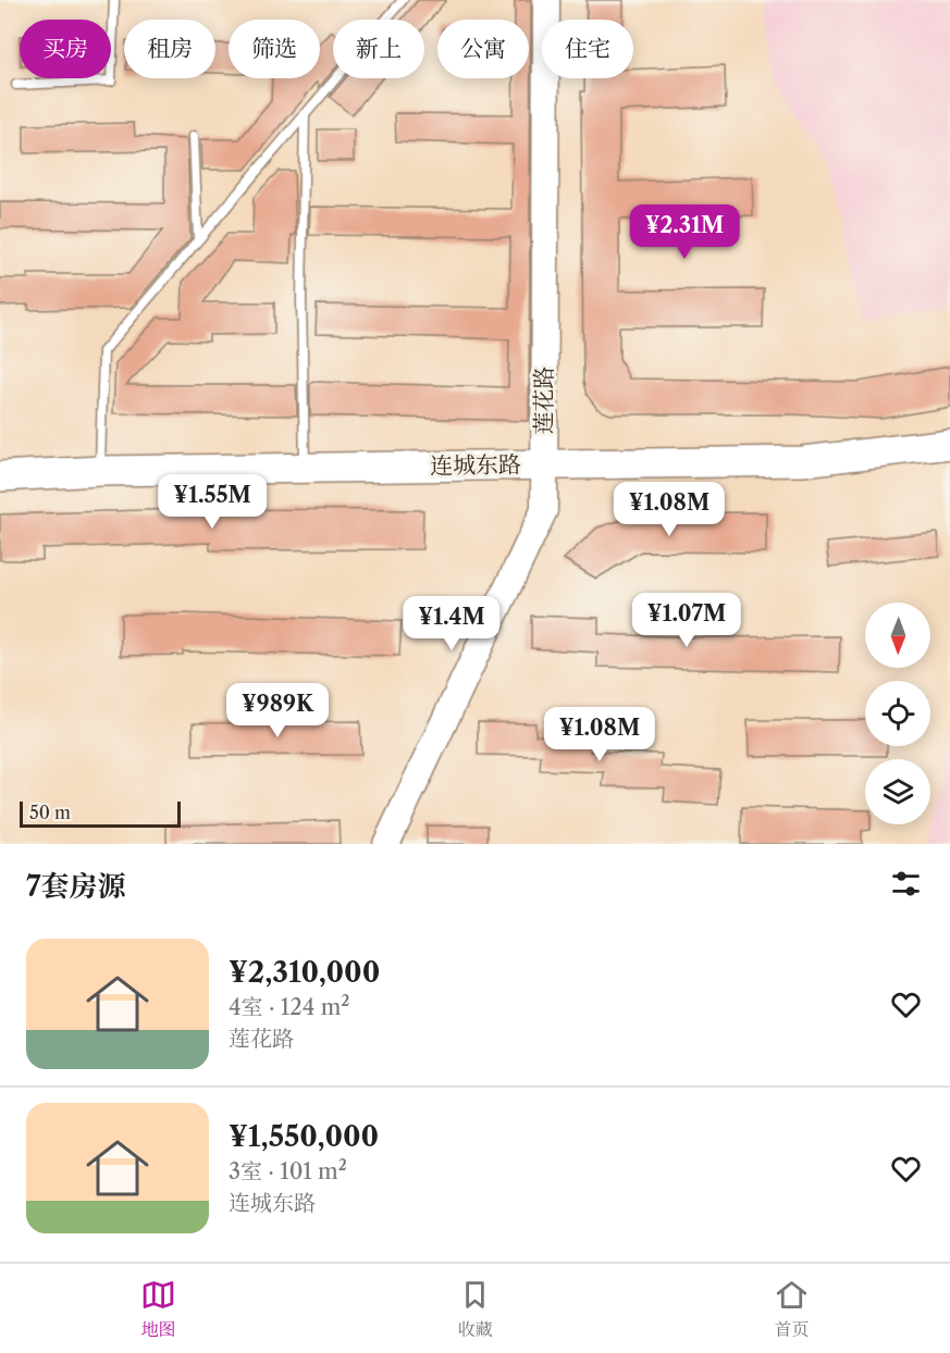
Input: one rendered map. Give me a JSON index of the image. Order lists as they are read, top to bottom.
{
  "streets": {
    "main road": ["莲花路", "连城东路"]
  },
  "crossings": [
    ["莲花路", "连城东路"]
  ],
  "scale_bar": "50 m",
  "north": "bottom",
  "page": {
    "chip": [
      "买房",
      "租房",
      "筛选",
      "新上",
      "公寓",
      "住宅"
    ],
    "price": [
      "¥2.31M",
      "¥1.55M",
      "¥1.08M",
      "¥1.07M",
      "¥1.4M",
      "¥989K",
      "¥1.08M"
    ],
    "scale": "50 m",
    "heading": "7套房源",
    "list": [
      {
        "name": "¥2,310,000",
        "note": "4室 · 124 m² · 莲花路"
      },
      {
        "name": "¥1,550,000",
        "note": "3室 · 101 m² · 连城东路"
      }
    ],
    "tabs": ["地图", "收藏", "首页"]
  }
}
